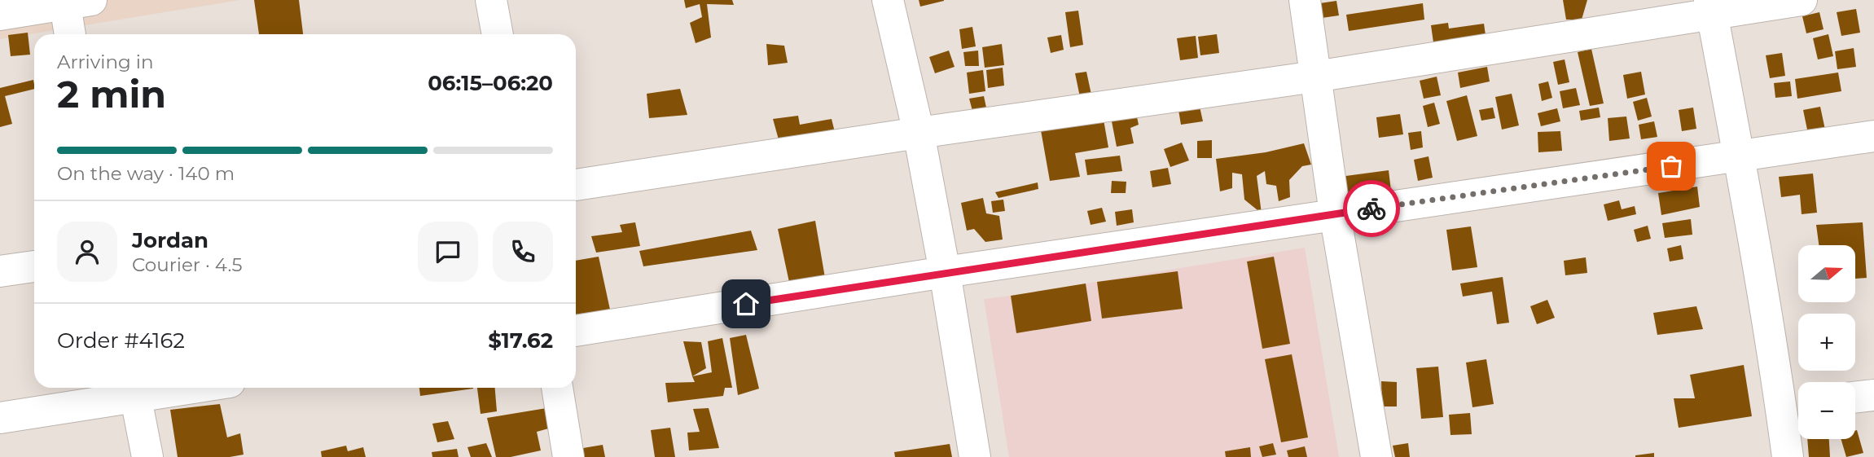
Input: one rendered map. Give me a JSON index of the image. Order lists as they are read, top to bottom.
{
  "north": "right",
  "page": {
    "heading": ["2 min", "Arriving in", "06:15–06:20"],
    "panel": [
      "Jordan",
      "Courier · 4.5",
      "Order #4162",
      "$17.62"
    ],
    "bar": "On the way · 140 m",
    "map_buttons": ["+", "−"]
  }
}
